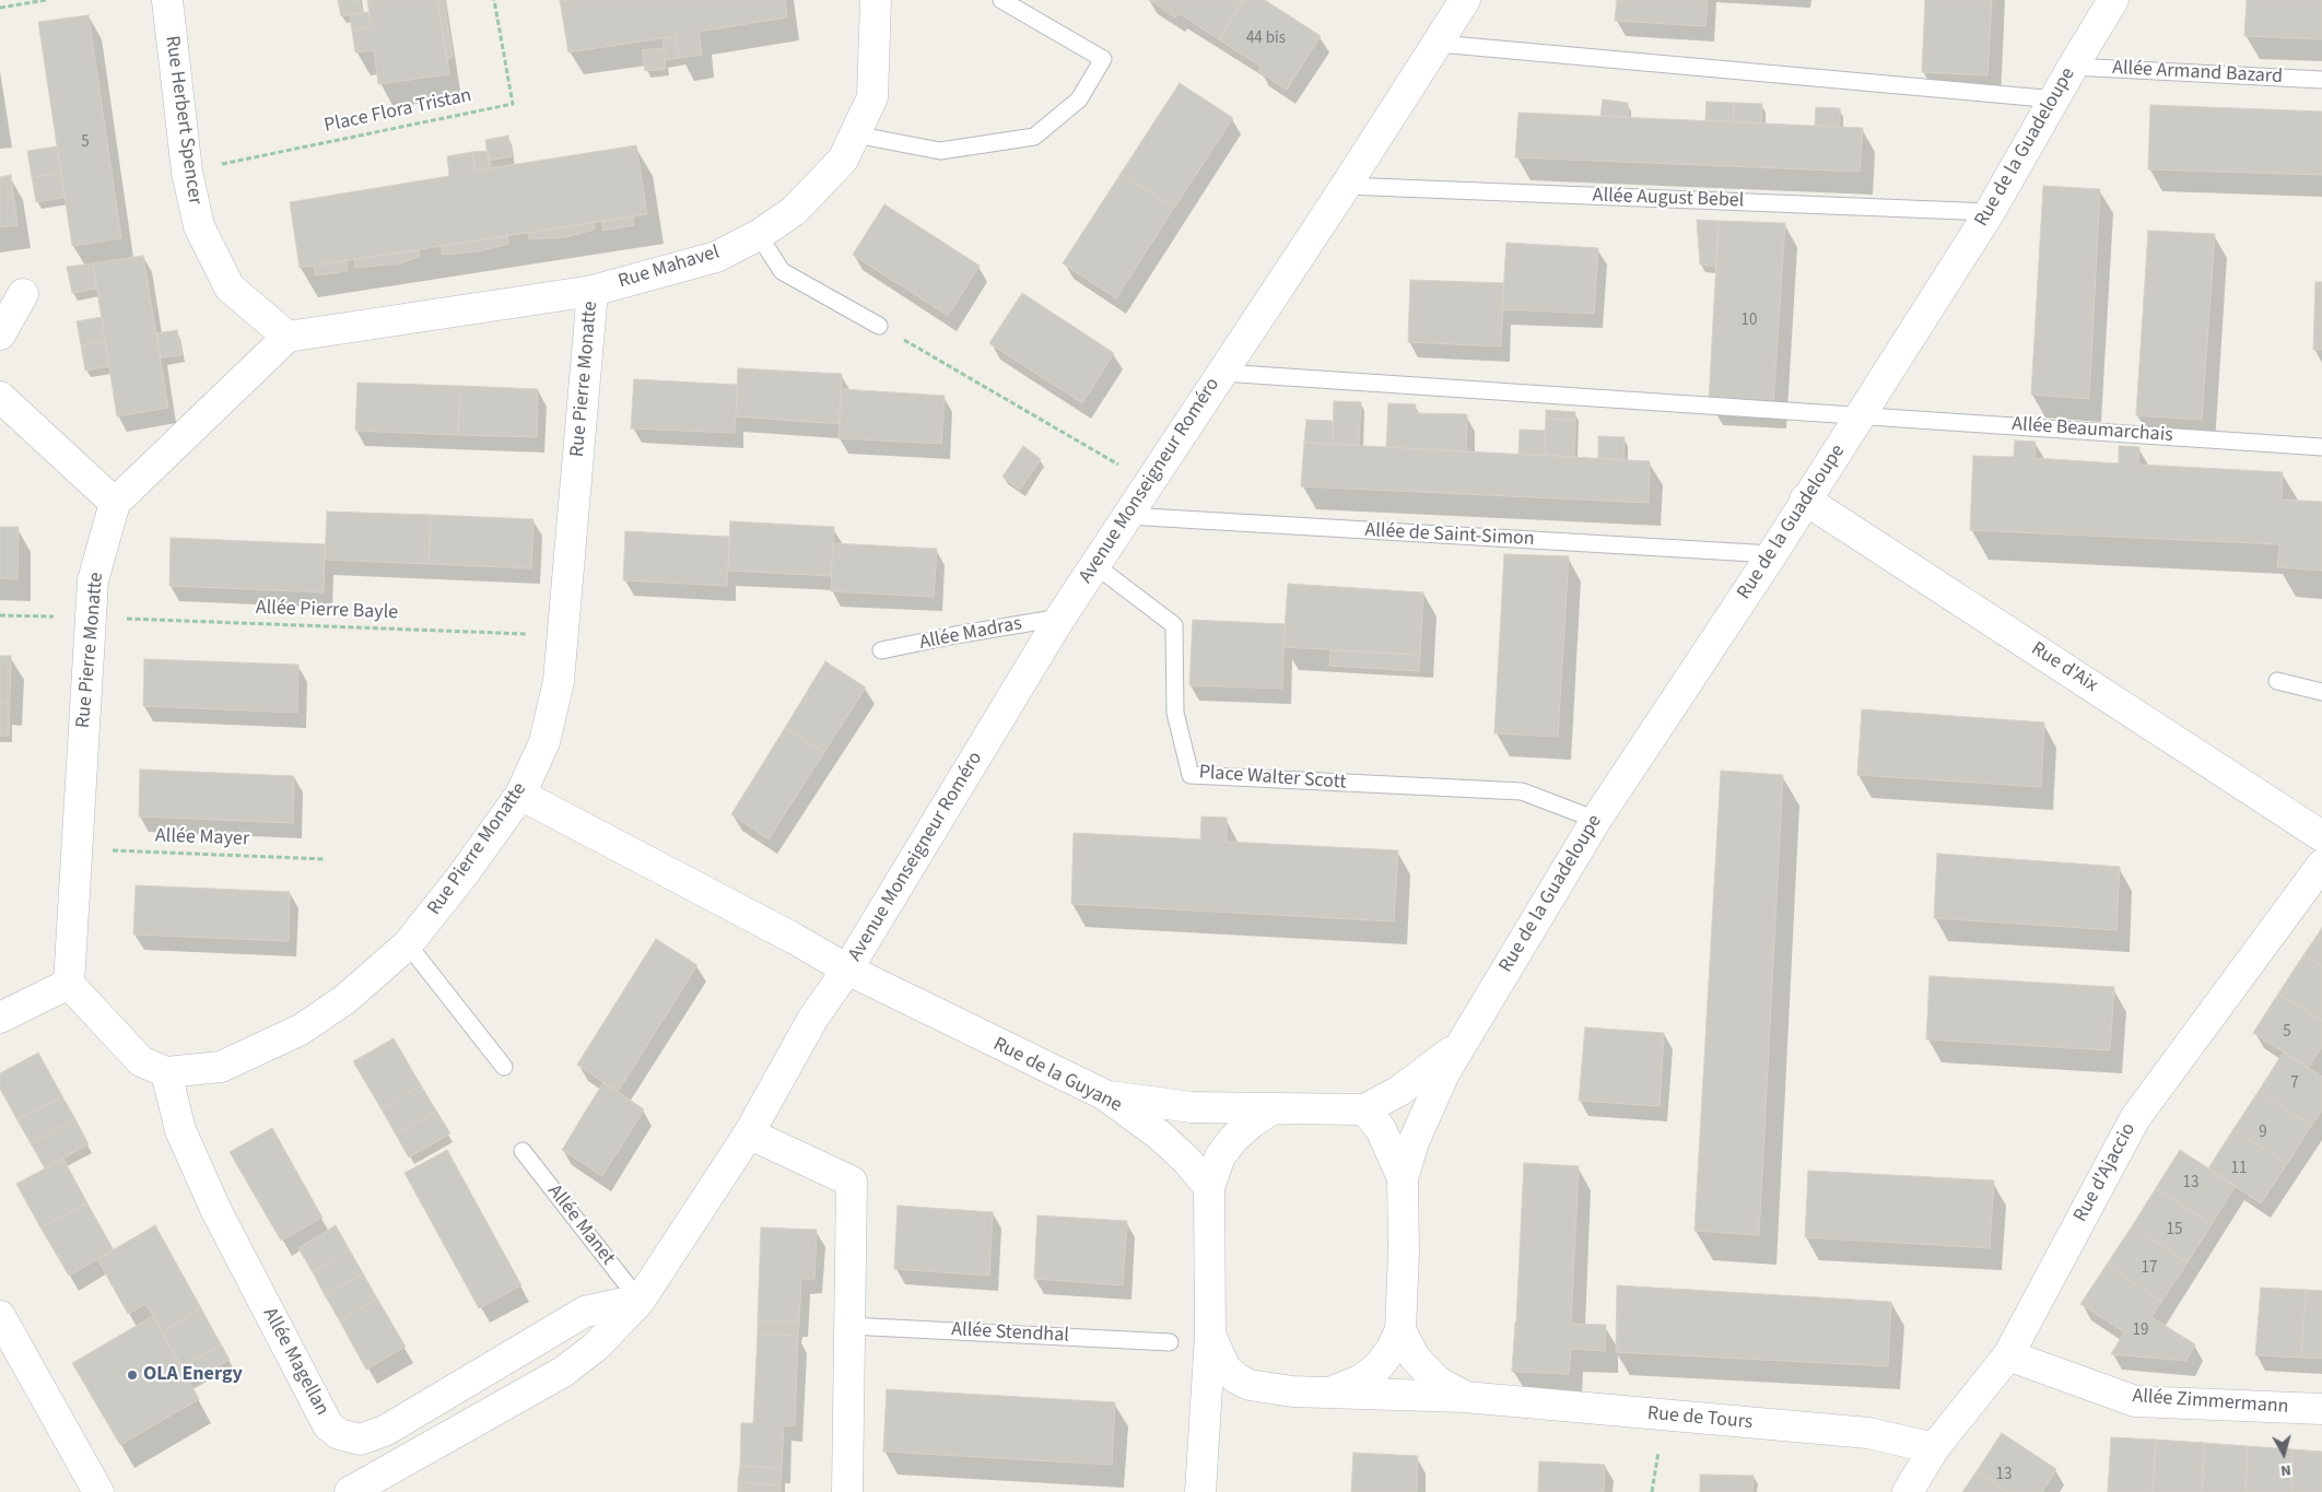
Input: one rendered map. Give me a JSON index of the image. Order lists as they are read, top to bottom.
{
  "streets": {
    "street": [
      "Rue Herbert Spencer",
      "Rue de la Guadeloupe",
      "Rue Mahavel",
      "Rue Pierre Monatte",
      "Avenue Monseigneur Roméro",
      "Rue d'Aix",
      "Rue de la Guyane",
      "Rue d'Ajaccio",
      "Allée Magellan",
      "Allée Zimmermann",
      "Rue de Tours"
    ],
    "lane": [
      "Allée Armand Bazard",
      "Allée August Bebel",
      "Allée Beaumarchais",
      "Allée de Saint-Simon",
      "Allée Madras",
      "Place Walter Scott",
      "Allée Manet",
      "Allée Stendhal"
    ],
    "path": ["Place Flora Tristan", "Allée Pierre Bayle", "Allée Mayer"]
  },
  "crossings": [
    ["Allée Armand Bazard", "Rue de la Guadeloupe"],
    ["Place Flora Tristan", "Rue Herbert Spencer"],
    ["Rue Herbert Spencer", "Rue Pierre Monatte"],
    ["Rue de la Guadeloupe", "Allée August Bebel"],
    ["Rue de la Guadeloupe", "Allée Beaumarchais"],
    ["Rue de la Guadeloupe", "Allée de Saint-Simon"],
    ["Rue de la Guadeloupe", "Rue d'Aix"],
    ["Rue de la Guadeloupe", "Place Walter Scott"],
    ["Rue de la Guadeloupe", "Rue de la Guyane"],
    ["Rue de la Guadeloupe", "Rue de Tours"],
    ["Allée August Bebel", "Avenue Monseigneur Roméro"],
    ["Rue Mahavel", "Rue Pierre Monatte"],
    ["Rue Pierre Monatte", "Avenue Monseigneur Roméro"],
    ["Rue Pierre Monatte", "Allée Pierre Bayle"],
    ["Rue Pierre Monatte", "Allée Mayer"],
    ["Rue Pierre Monatte", "Allée Magellan"],
    ["Allée Beaumarchais", "Avenue Monseigneur Roméro"],
    ["Avenue Monseigneur Roméro", "Allée de Saint-Simon"],
    ["Avenue Monseigneur Roméro", "Allée Madras"],
    ["Avenue Monseigneur Roméro", "Place Walter Scott"],
    ["Avenue Monseigneur Roméro", "Rue de la Guyane"],
    ["Avenue Monseigneur Roméro", "Allée Manet"],
    ["Avenue Monseigneur Roméro", "Allée Magellan"],
    ["Rue d'Ajaccio", "Allée Zimmermann"],
    ["Rue d'Ajaccio", "Rue de Tours"],
    ["Allée Manet", "Allée Magellan"]
  ],
  "places": ["OLA Energy"],
  "house_numbers": [
    "44 bis",
    "5",
    "10",
    "5",
    "7",
    "9",
    "11",
    "13",
    "15",
    "17",
    "19",
    "13"
  ],
  "north": "bottom"
}
